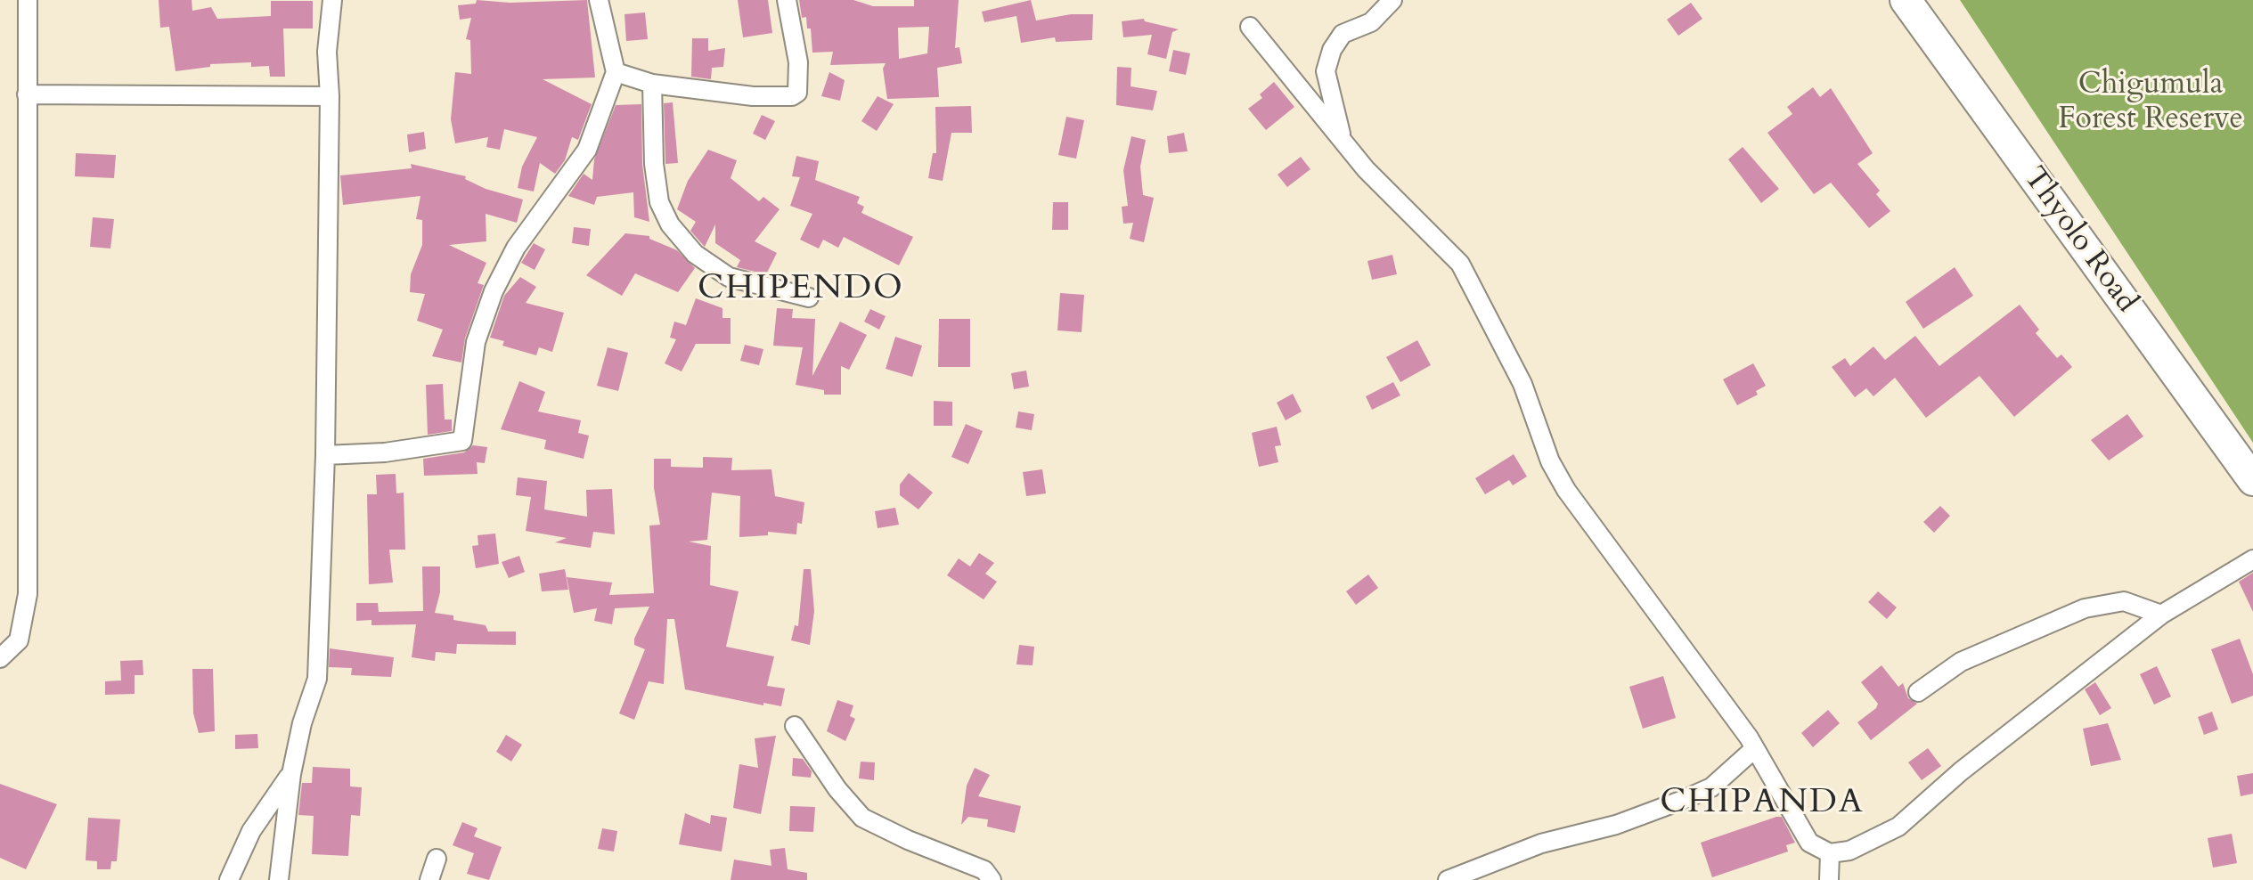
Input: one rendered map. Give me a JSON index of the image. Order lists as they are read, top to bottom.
{
  "streets": {
    "highway": ["Thyolo Road"]
  },
  "districts": ["CHIPENDO", "CHIPANDA"],
  "parks": ["Chigumula Forest Reserve"]
}
